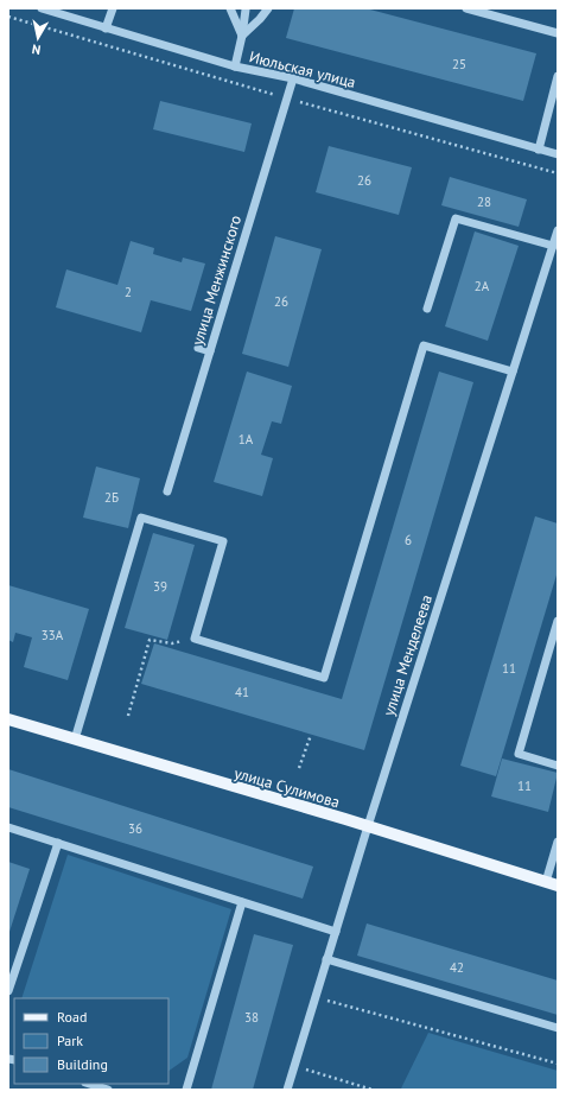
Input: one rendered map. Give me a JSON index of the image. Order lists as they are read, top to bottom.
{
  "streets": {
    "main road": ["улица Сулимова"],
    "street": ["Июльская улица", "улица Менжинского", "улица Менделеева"]
  },
  "crossings": [
    ["Июльская улица", "улица Менжинского"],
    ["улица Менделеева", "улица Сулимова"]
  ],
  "house_numbers": [
    "25",
    "26",
    "28",
    "2А",
    "2",
    "26",
    "1А",
    "2Б",
    "6",
    "39",
    "33А",
    "11",
    "41",
    "11",
    "36",
    "42",
    "38"
  ],
  "legend": ["Road", "Park", "Building"],
  "north": "bottom"
}
